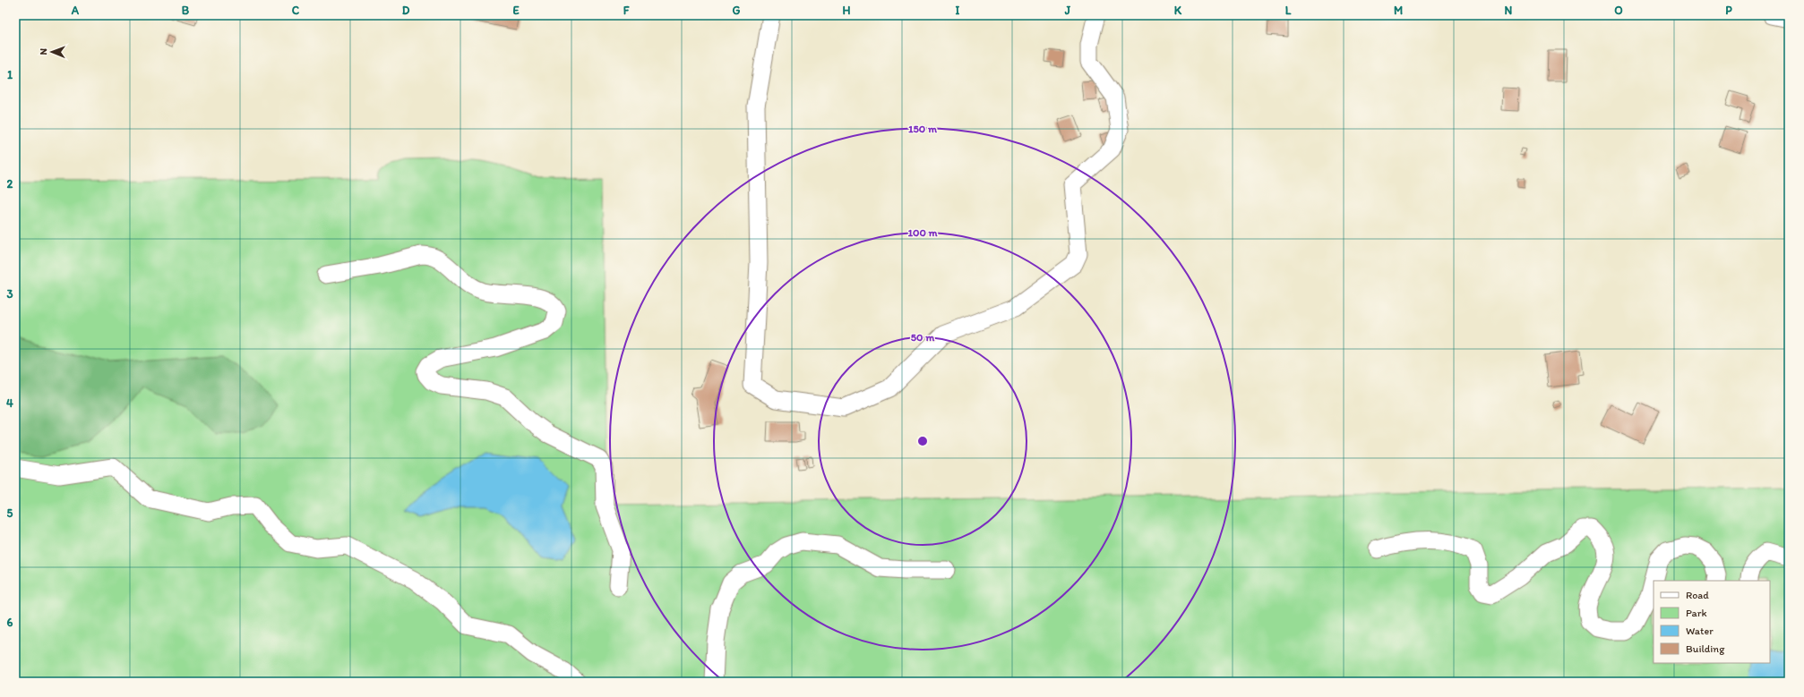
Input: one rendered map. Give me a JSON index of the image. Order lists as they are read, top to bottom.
{
  "legend": [
    "Road",
    "Park",
    "Water",
    "Building"
  ],
  "north": "left",
  "grid": {
    "columns": [
      "A",
      "B",
      "C",
      "D",
      "E",
      "F",
      "G",
      "H",
      "I",
      "J",
      "K",
      "L",
      "M",
      "N",
      "O",
      "P"
    ],
    "rows": [
      "1",
      "2",
      "3",
      "4",
      "5",
      "6"
    ]
  },
  "rings": ["150 m", "100 m", "50 m"]
}
